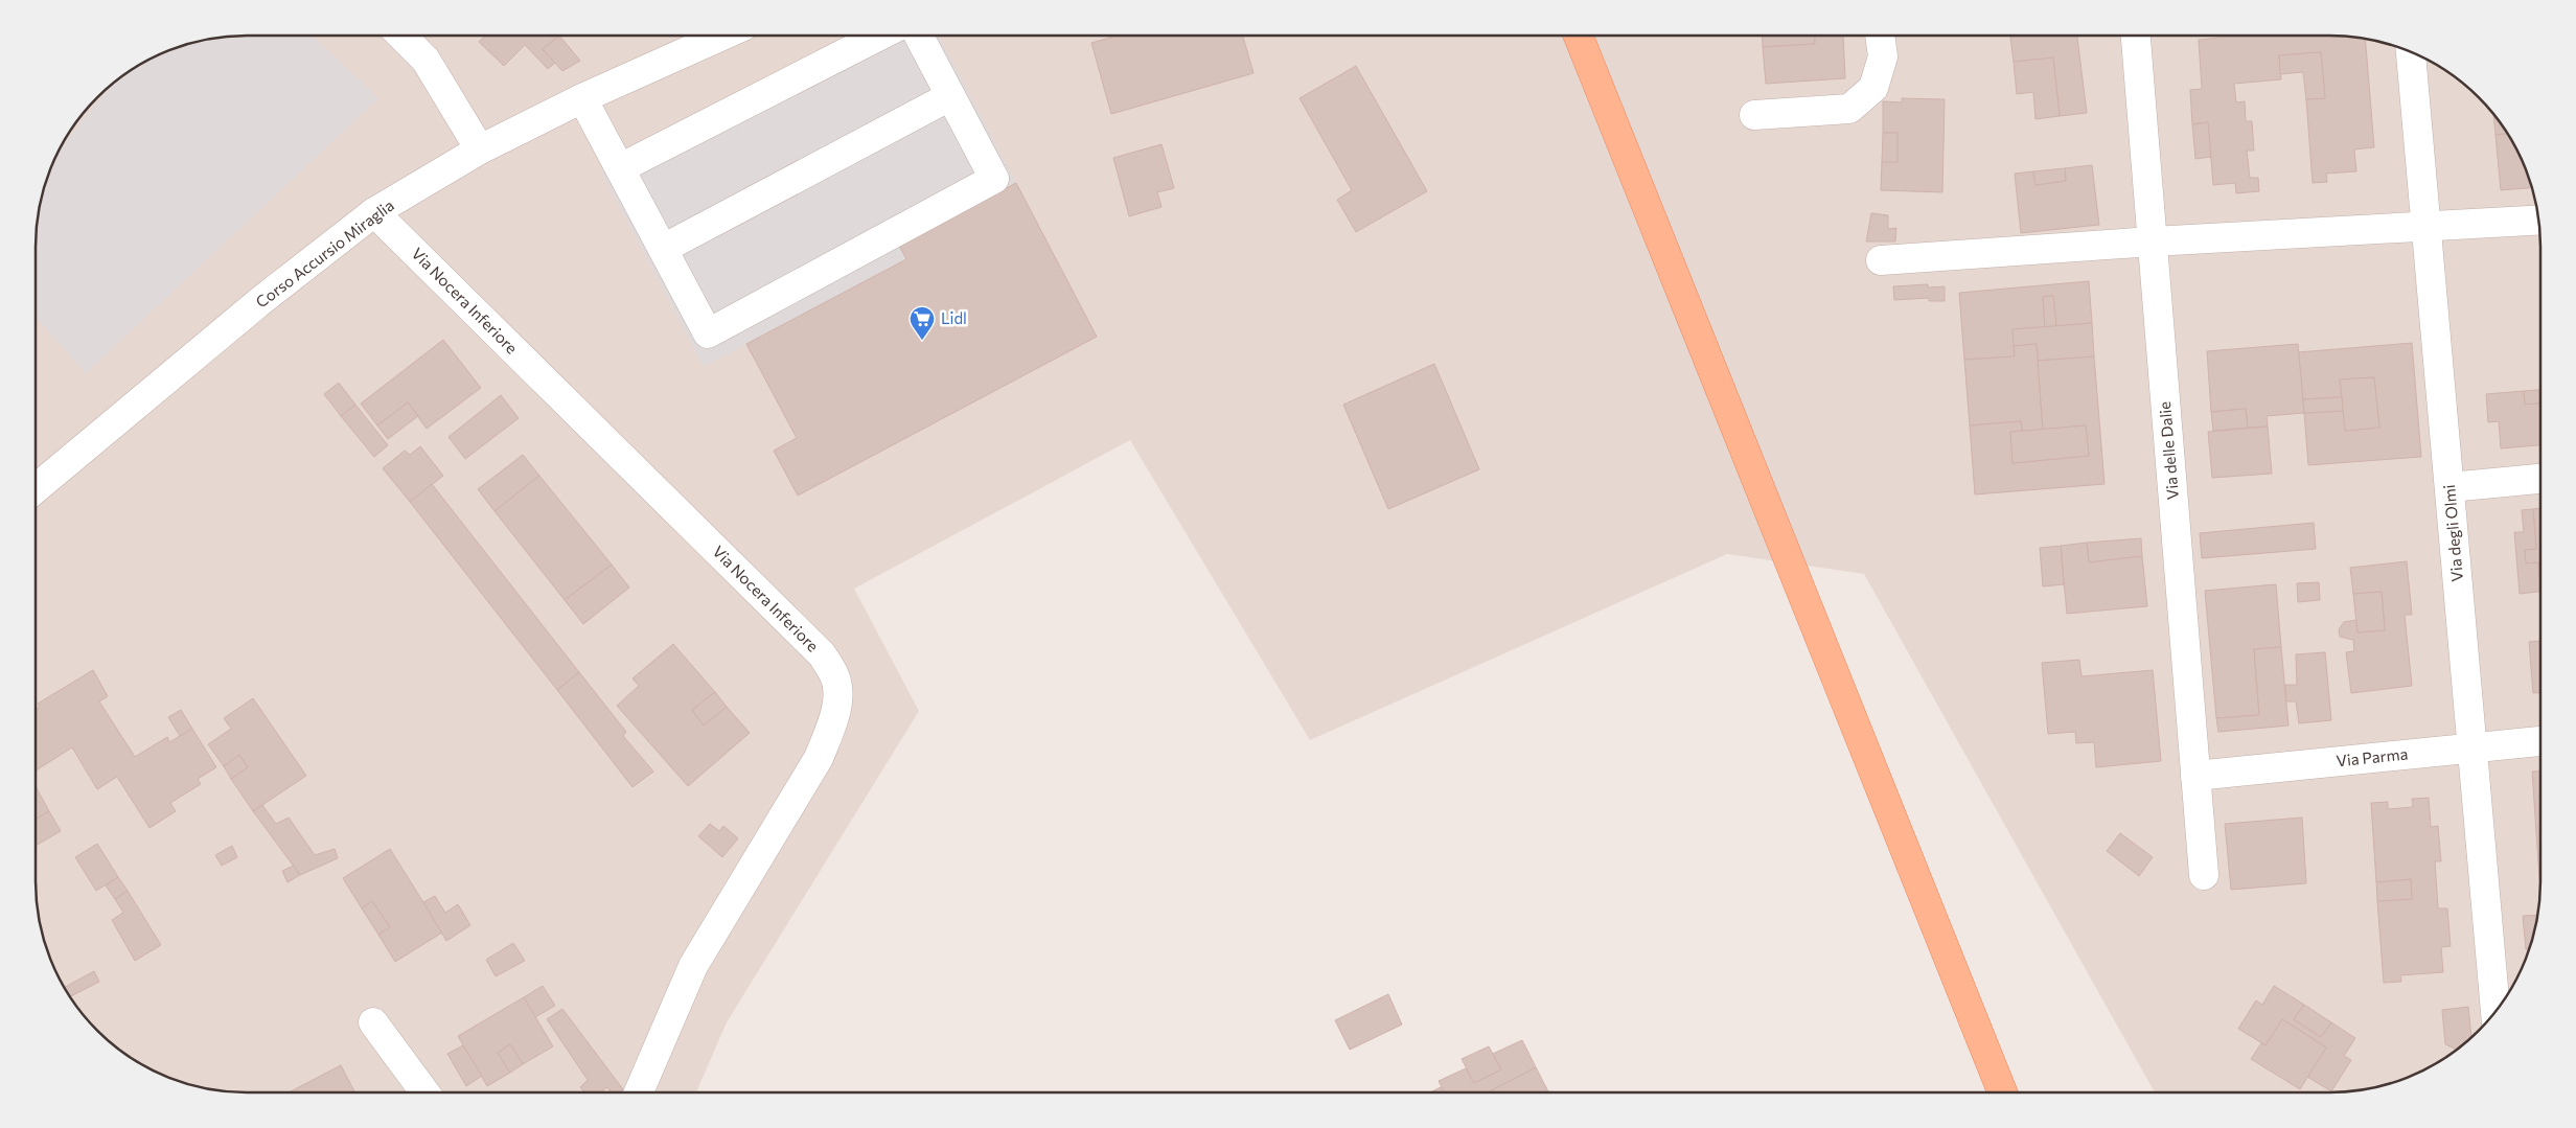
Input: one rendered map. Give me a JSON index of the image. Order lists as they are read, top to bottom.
{
  "streets": {
    "street": [
      "Corso Accursio Miraglia",
      "Via Nocera Inferiore",
      "Via delle Dalie",
      "Via degli Olmi",
      "Via Parma"
    ]
  },
  "crossings": [
    ["Corso Accursio Miraglia", "Via Nocera Inferiore"],
    ["Via delle Dalie", "Via Parma"],
    ["Via degli Olmi", "Via Parma"]
  ],
  "places": {
    "supermarket": ["Lidl"]
  }
}
